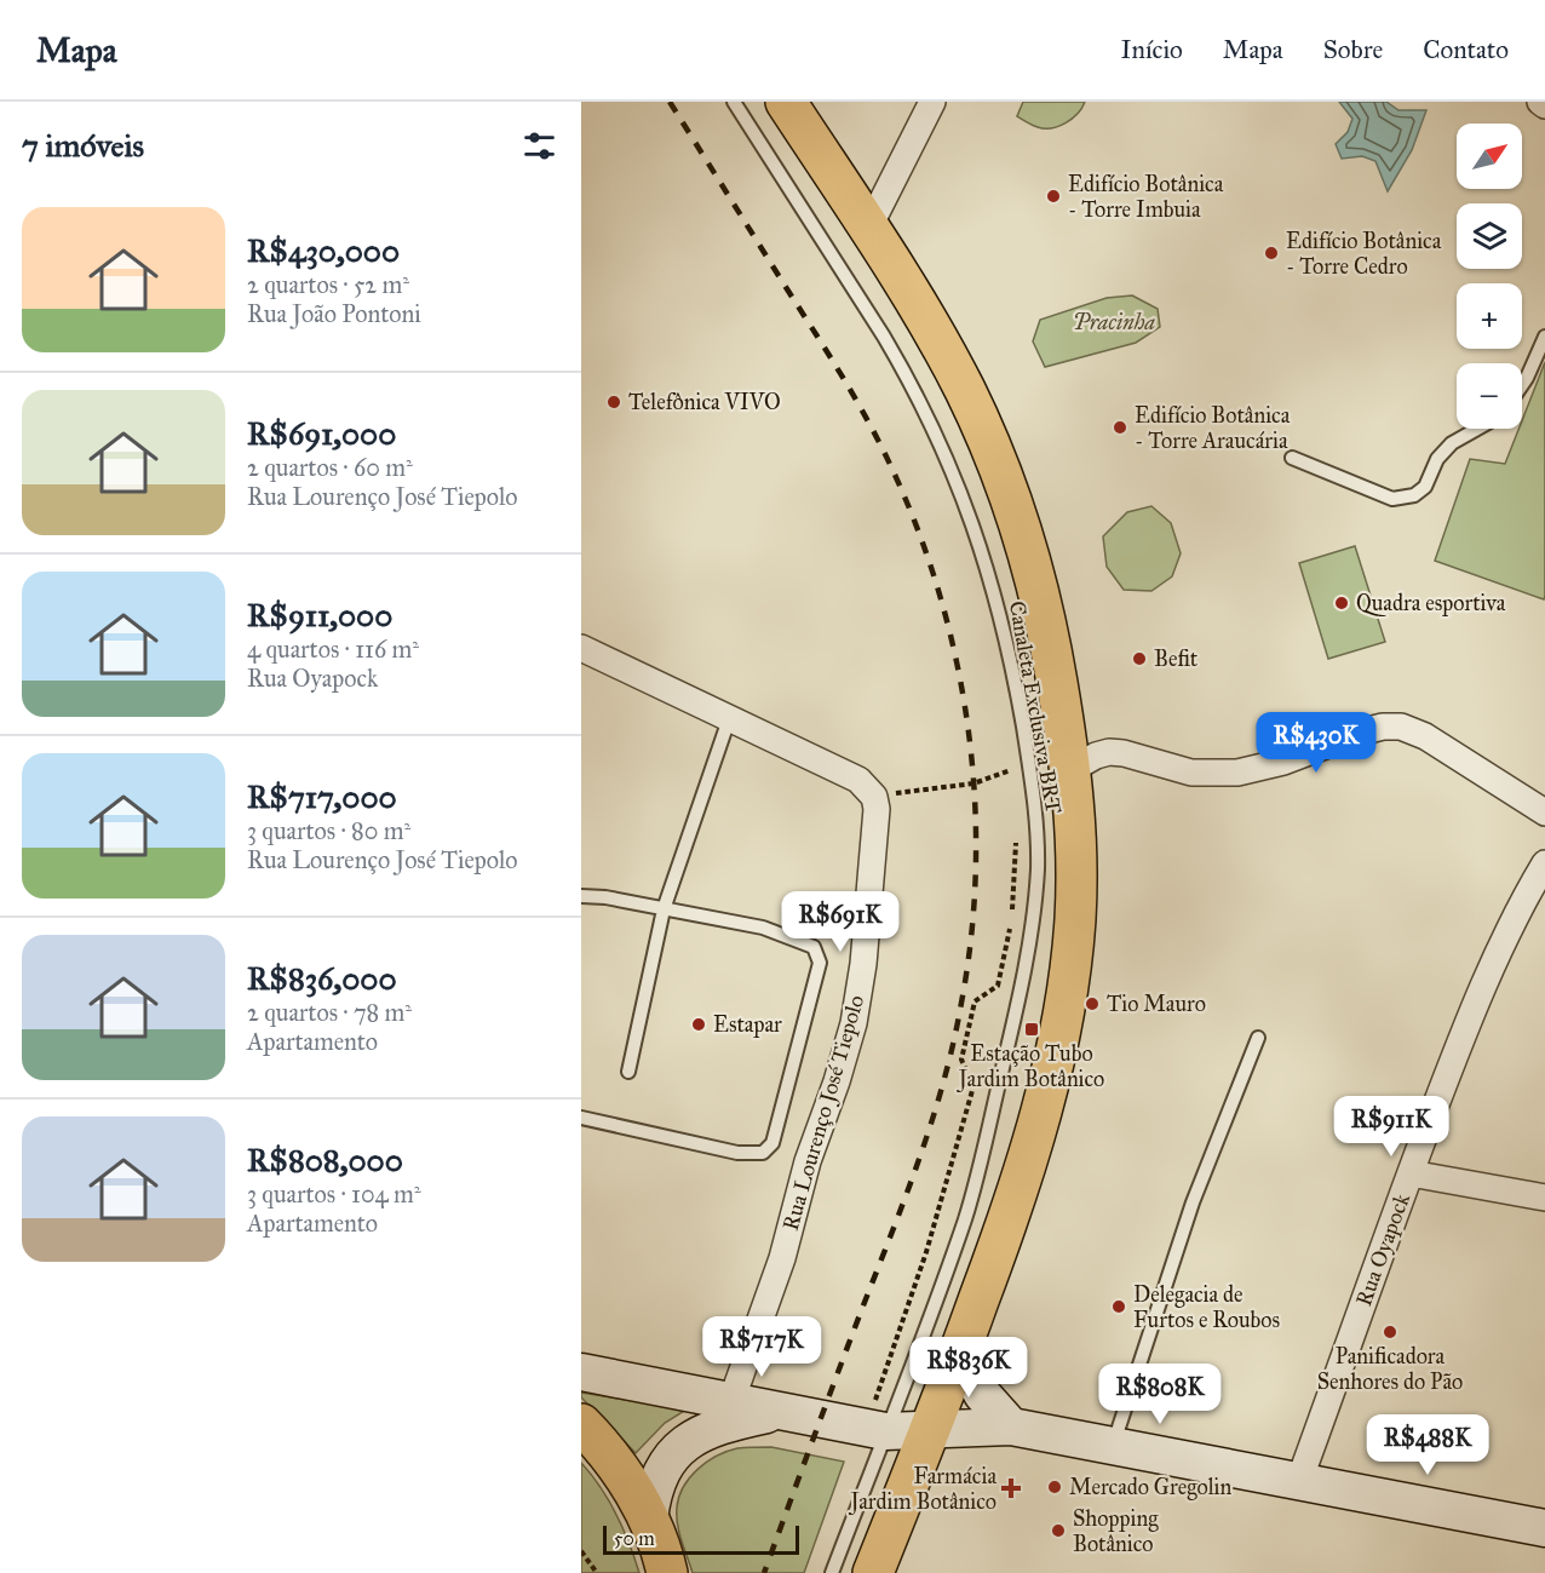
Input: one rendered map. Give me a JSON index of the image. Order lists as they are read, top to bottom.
{
  "streets": {
    "street": ["Rua Lourenço José Tiepolo", "Rua Oyapock"],
    "lane": ["Canaleta Exclusiva BRT"]
  },
  "parks": ["Pracinha"],
  "places": {
    "other": [
      "Edifício Botânica - Torre Imbuia",
      "Edifício Botânica - Torre Cedro",
      "Telefônica VIVO",
      "Edifício Botânica - Torre Araucária",
      "Quadra esportiva",
      "Befit",
      "Tio Mauro",
      "Estapar",
      "Delegacia de Furtos e Roubos",
      "Panificadora Senhores do Pão",
      "Mercado Gregolin",
      "Shopping Botânico"
    ],
    "transit": ["Estação Tubo Jardim Botânico"],
    "health": ["Farmácia Jardim Botânico"]
  },
  "scale_bar": "50 m",
  "north": "top right",
  "page": {
    "header": "Mapa",
    "nav": [
      "Início",
      "Mapa",
      "Sobre",
      "Contato"
    ],
    "heading": "7 imóveis",
    "map_buttons": ["+", "−"],
    "list": [
      {
        "name": "R$430,000",
        "note": "2 quartos · 52 m² · Rua João Pontoni"
      },
      {
        "name": "R$691,000",
        "note": "2 quartos · 60 m² · Rua Lourenço José Tiepolo"
      },
      {
        "name": "R$911,000",
        "note": "4 quartos · 116 m² · Rua Oyapock"
      },
      {
        "name": "R$717,000",
        "note": "3 quartos · 80 m² · Rua Lourenço José Tiepolo"
      },
      {
        "name": "R$836,000",
        "note": "2 quartos · 78 m² · Apartamento"
      },
      {
        "name": "R$808,000",
        "note": "3 quartos · 104 m² · Apartamento"
      }
    ],
    "price": [
      "R$430K",
      "R$691K",
      "R$911K",
      "R$717K",
      "R$836K",
      "R$808K",
      "R$488K"
    ],
    "scale": "50 m"
  }
}
